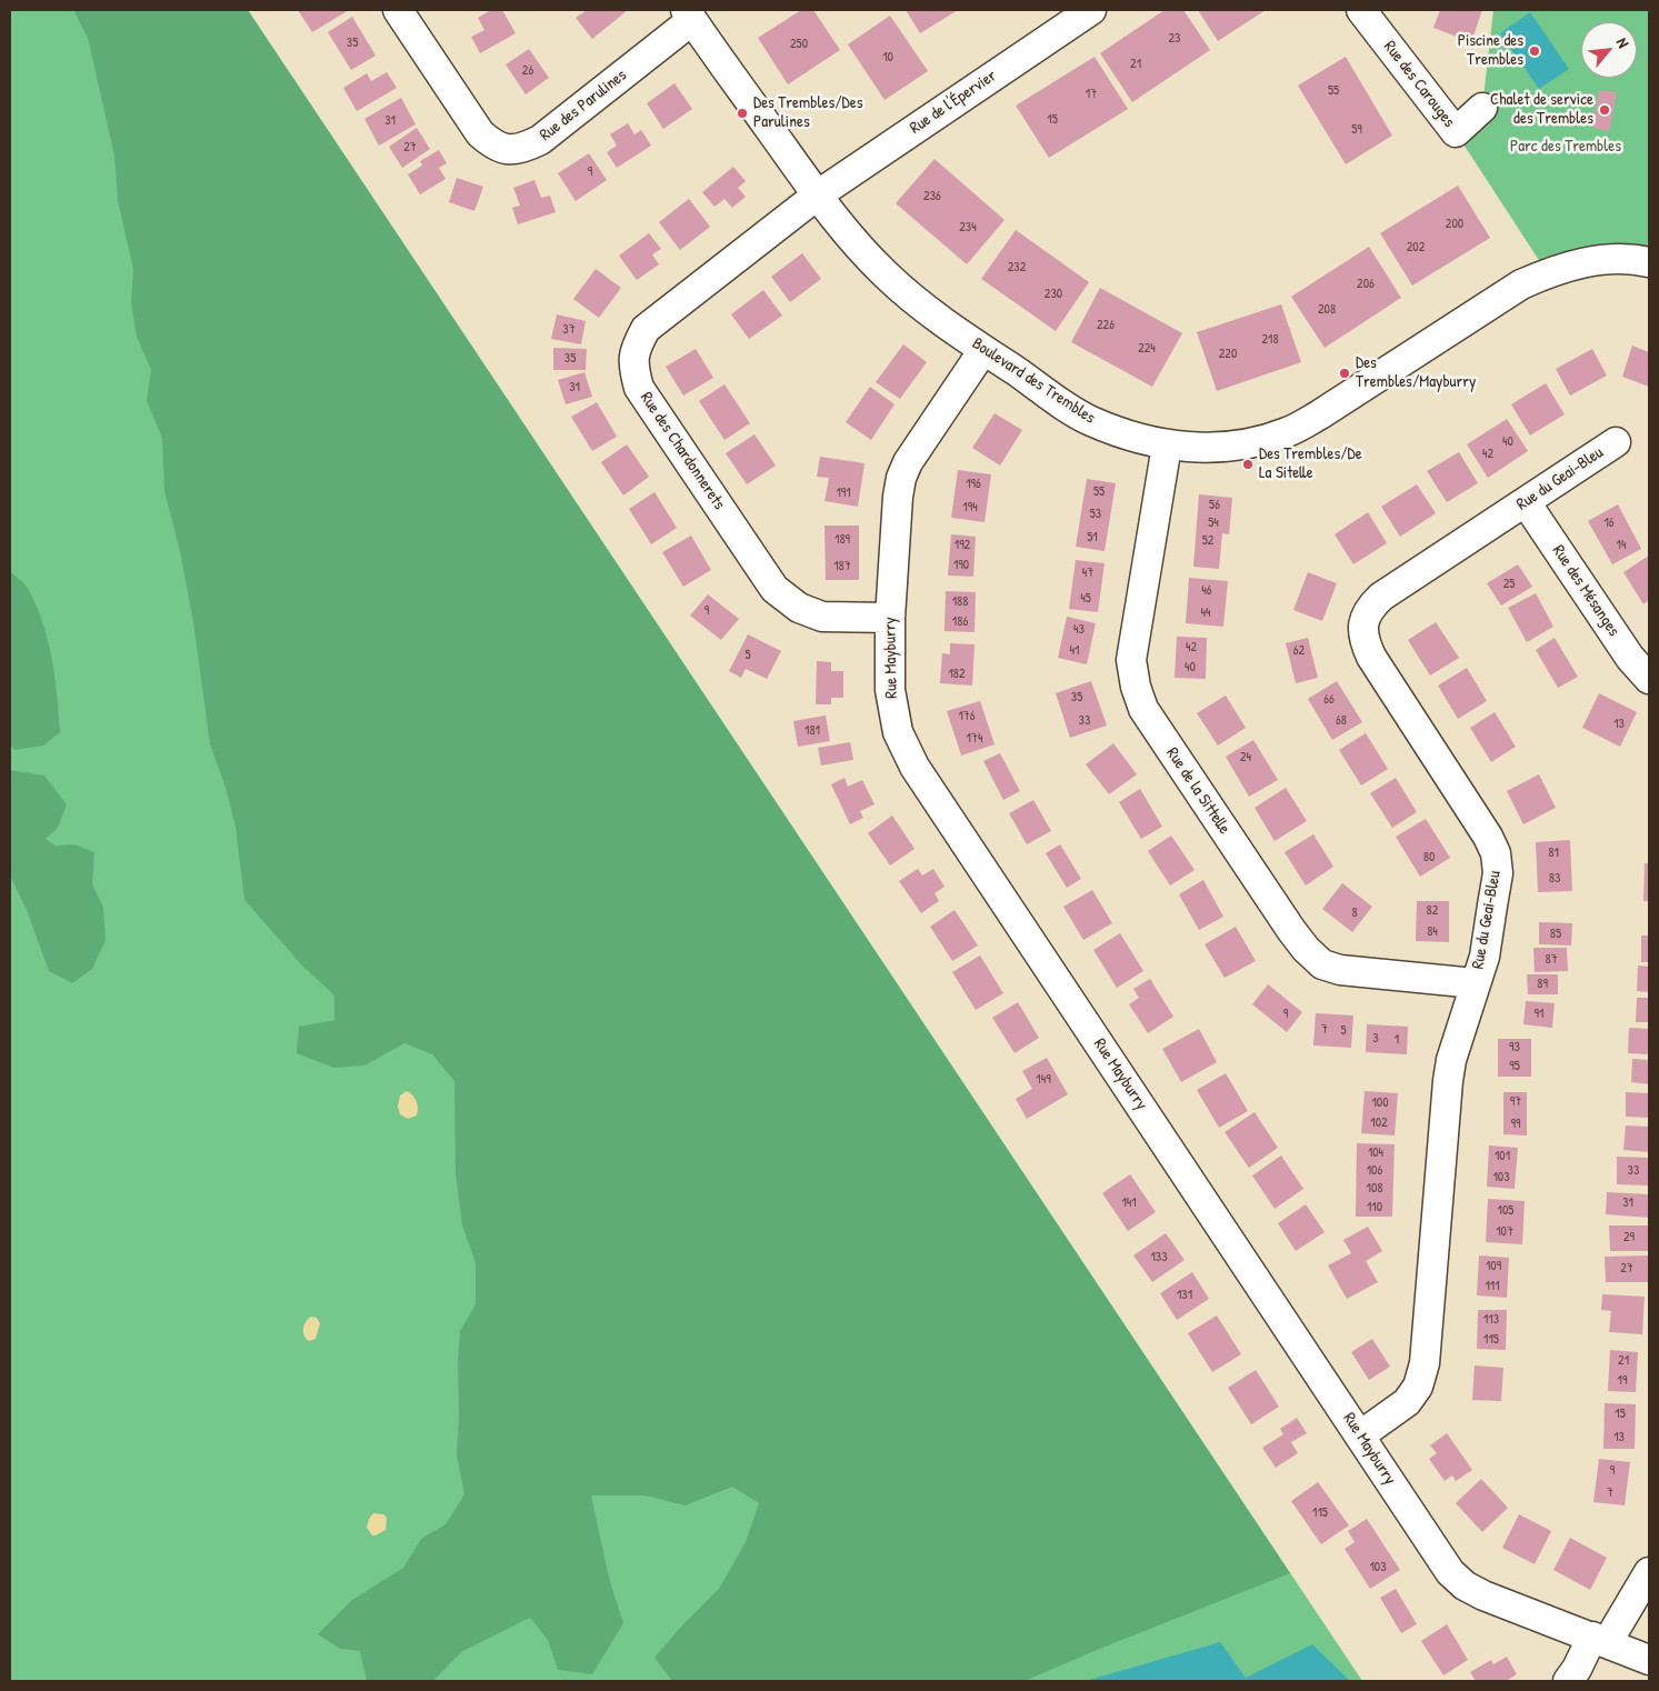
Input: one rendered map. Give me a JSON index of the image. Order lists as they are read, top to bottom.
{
  "streets": {
    "street": [
      "Rue des Carouges",
      "Rue de l'Épervier",
      "Rue des Parulines",
      "Boulevard des Trembles",
      "Rue des Chardonnerets",
      "Rue du Geai-Bleu",
      "Rue des Mésanges",
      "Rue Mayburry",
      "Rue de la Sittelle"
    ]
  },
  "crossings": [
    ["Rue de l'Épervier", "Boulevard des Trembles"],
    ["Rue de l'Épervier", "Rue des Chardonnerets"],
    ["Rue des Parulines", "Boulevard des Trembles"],
    ["Boulevard des Trembles", "Rue des Chardonnerets"],
    ["Boulevard des Trembles", "Rue Mayburry"],
    ["Boulevard des Trembles", "Rue de la Sittelle"],
    ["Rue des Chardonnerets", "Rue Mayburry"],
    ["Rue du Geai-Bleu", "Rue des Mésanges"],
    ["Rue du Geai-Bleu", "Rue Mayburry"],
    ["Rue du Geai-Bleu", "Rue de la Sittelle"]
  ],
  "parks": ["Parc des Trembles"],
  "places": [
    "Piscine des Trembles",
    "Chalet de service des Trembles",
    "Des Trembles/Des Parulines",
    "Des Trembles/Mayburry",
    "Des Trembles/De La Sitelle"
  ],
  "house_numbers": [
    "23",
    "35",
    "250",
    "10",
    "21",
    "26",
    "55",
    "17",
    "15",
    "31",
    "59",
    "27",
    "9",
    "236",
    "200",
    "234",
    "202",
    "232",
    "206",
    "230",
    "208",
    "226",
    "37",
    "218",
    "224",
    "220",
    "35",
    "31",
    "40",
    "42",
    "196",
    "55",
    "191",
    "56",
    "194",
    "53",
    "54",
    "16",
    "51",
    "189",
    "52",
    "192",
    "14",
    "190",
    "187",
    "47",
    "25",
    "46",
    "45",
    "188",
    "9",
    "44",
    "186",
    "43",
    "42",
    "41",
    "62",
    "5",
    "40",
    "182",
    "35",
    "66",
    "176",
    "33",
    "68",
    "13",
    "181",
    "174",
    "24",
    "81",
    "80",
    "83",
    "82",
    "8",
    "84",
    "85",
    "87",
    "89",
    "9",
    "91",
    "7",
    "5",
    "3",
    "1",
    "93",
    "95",
    "149",
    "97",
    "100",
    "102",
    "99",
    "104",
    "101",
    "106",
    "33",
    "103",
    "108",
    "141",
    "31",
    "110",
    "105",
    "107",
    "29",
    "133",
    "109",
    "27",
    "111",
    "131",
    "113",
    "115",
    "21",
    "19",
    "15",
    "13",
    "9",
    "7",
    "115",
    "103"
  ],
  "north": "top right"
}
